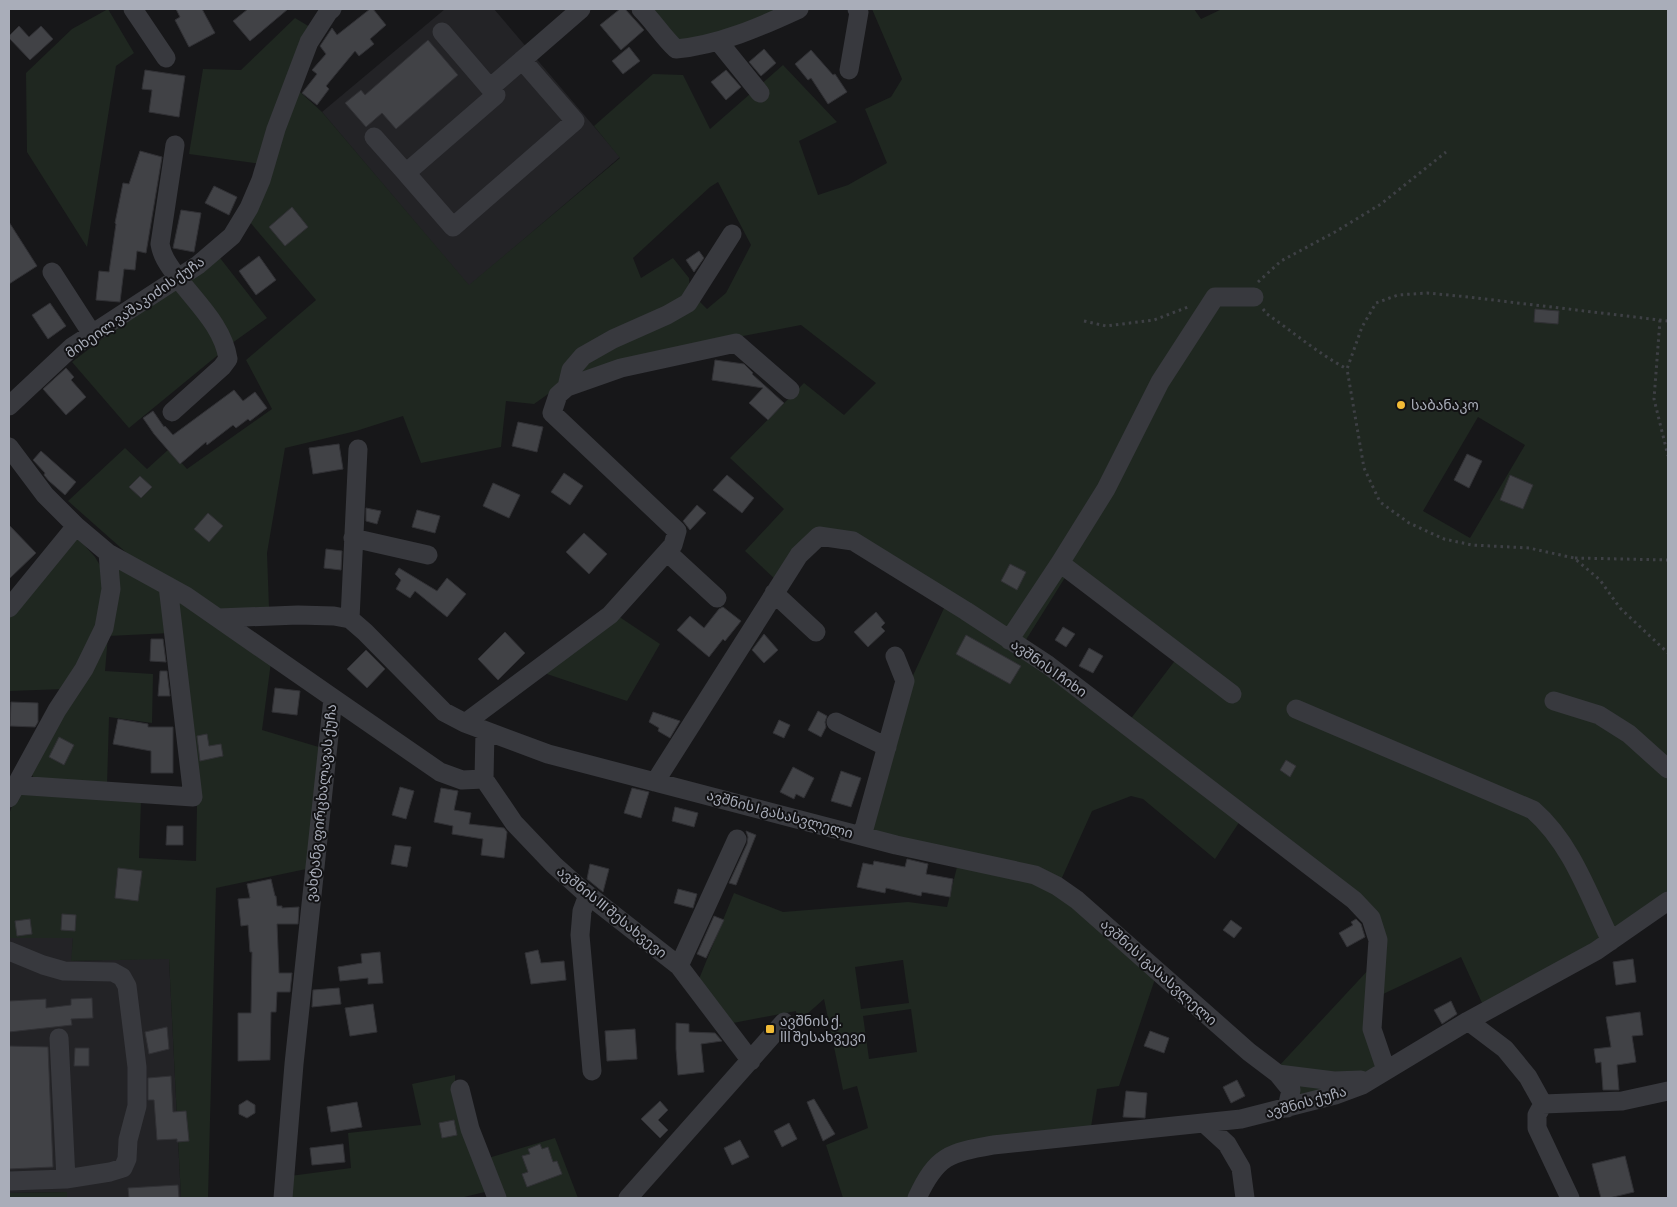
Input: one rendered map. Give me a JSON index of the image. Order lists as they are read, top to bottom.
{
  "streets": {
    "street": [
      "მიხეილ ვაშაკიძის ქუჩა",
      "ავშნის I ჩიხი",
      "ვახტანგ ფირცხალავას ქუჩა",
      "ავშნის I გასასვლელი",
      "ავშნის III შესახვევი",
      "ავშნის ქუჩა"
    ]
  },
  "crossings": [
    ["ავშნის I ჩიხი", "ავშნის I გასასვლელი"],
    ["ავშნის I ჩიხი", "ავშნის ქუჩა"],
    ["ავშნის I გასასვლელი", "ავშნის ქუჩა"]
  ],
  "places": {
    "other": ["საბანაკო"],
    "transit": ["ავშნის ქ. III შესახვევი"]
  }
}
